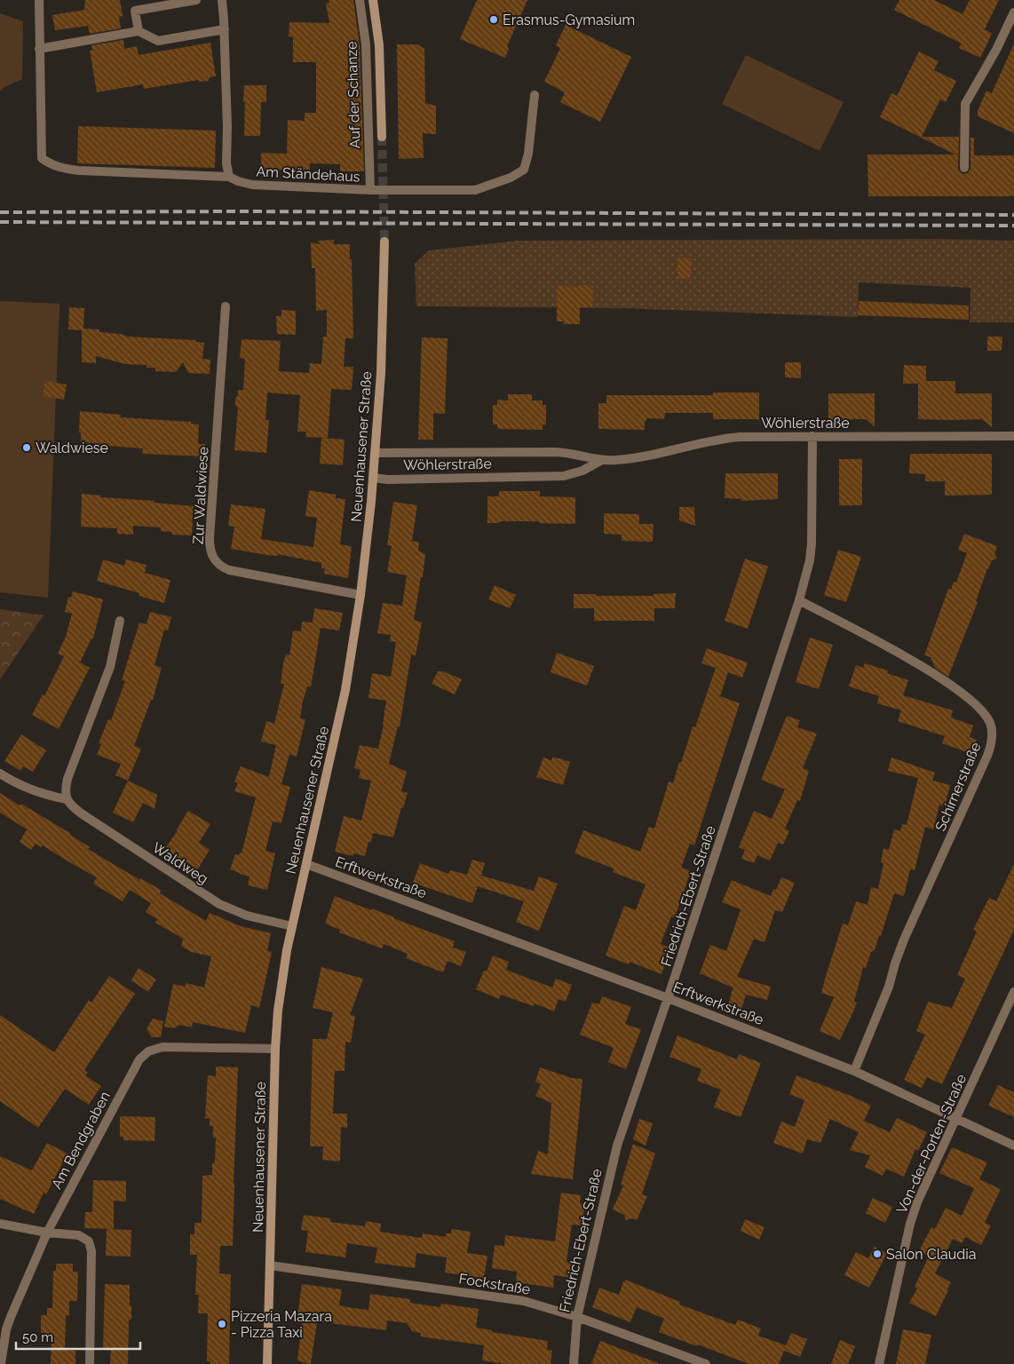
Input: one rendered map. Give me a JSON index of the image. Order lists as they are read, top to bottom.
{
  "streets": {
    "main road": ["Auf der Schanze", "Neuenhausener Straße"],
    "street": [
      "Am Ständehaus",
      "Wöhlerstraße",
      "Zur Waldwiese",
      "Schirnerstraße",
      "Waldweg",
      "Erftwerkstraße",
      "Friedrich-Ebert-Straße",
      "Am Bendgraben",
      "Von-der-Porten-Straße",
      "Fockstraße"
    ]
  },
  "crossings": [
    ["Auf der Schanze", "Am Ständehaus"],
    ["Wöhlerstraße", "Neuenhausener Straße"],
    ["Wöhlerstraße", "Friedrich-Ebert-Straße"],
    ["Neuenhausener Straße", "Zur Waldwiese"],
    ["Neuenhausener Straße", "Waldweg"],
    ["Neuenhausener Straße", "Erftwerkstraße"],
    ["Neuenhausener Straße", "Am Bendgraben"],
    ["Neuenhausener Straße", "Fockstraße"],
    ["Schirnerstraße", "Erftwerkstraße"],
    ["Schirnerstraße", "Friedrich-Ebert-Straße"],
    ["Erftwerkstraße", "Friedrich-Ebert-Straße"],
    ["Erftwerkstraße", "Von-der-Porten-Straße"],
    ["Friedrich-Ebert-Straße", "Fockstraße"]
  ],
  "places": [
    "Erasmus-Gymasium",
    "Waldwiese",
    "Salon Claudia",
    "Pizzeria Mazara - Pizza Taxi"
  ],
  "scale_bar": "50 m"
}
